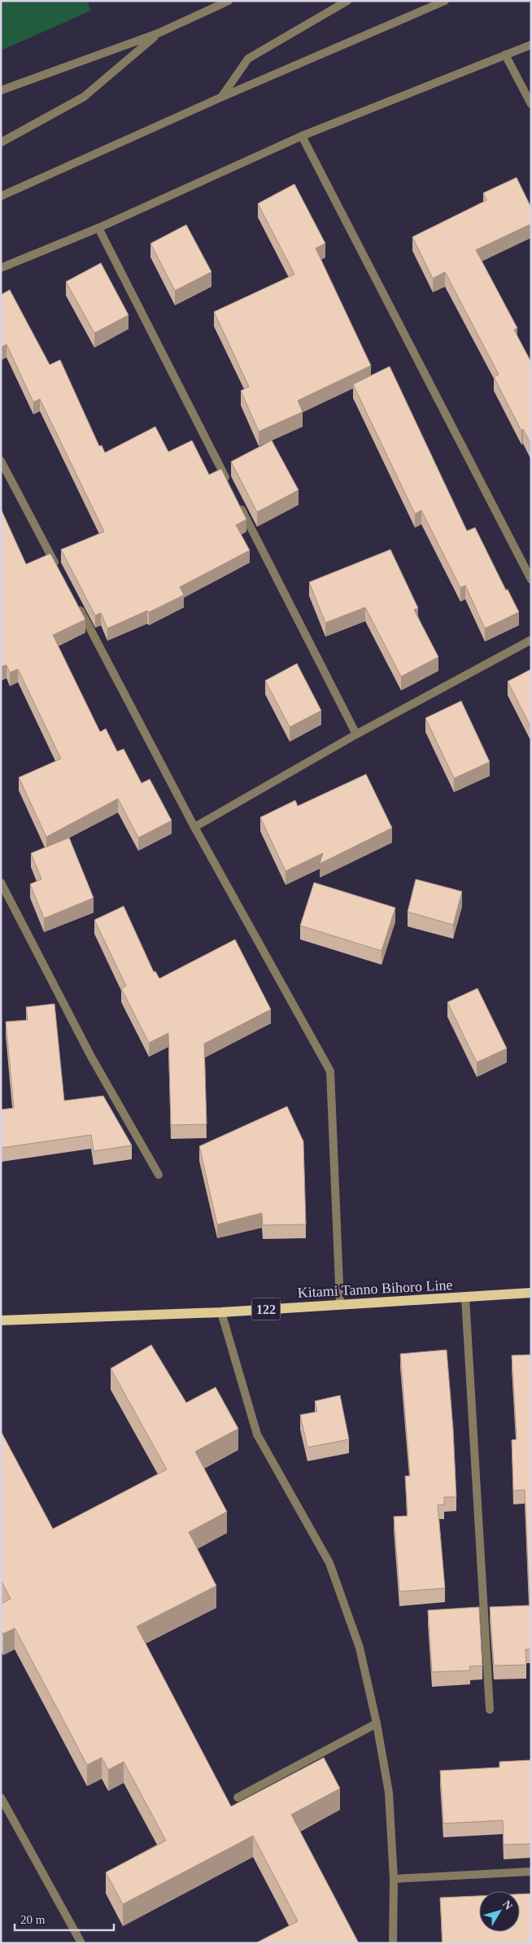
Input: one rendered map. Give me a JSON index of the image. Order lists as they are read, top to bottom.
{
  "streets": {
    "main road": ["Kitami Tanno Bihoro Line", "122"]
  },
  "scale_bar": "20 m",
  "north": "top right"
}
